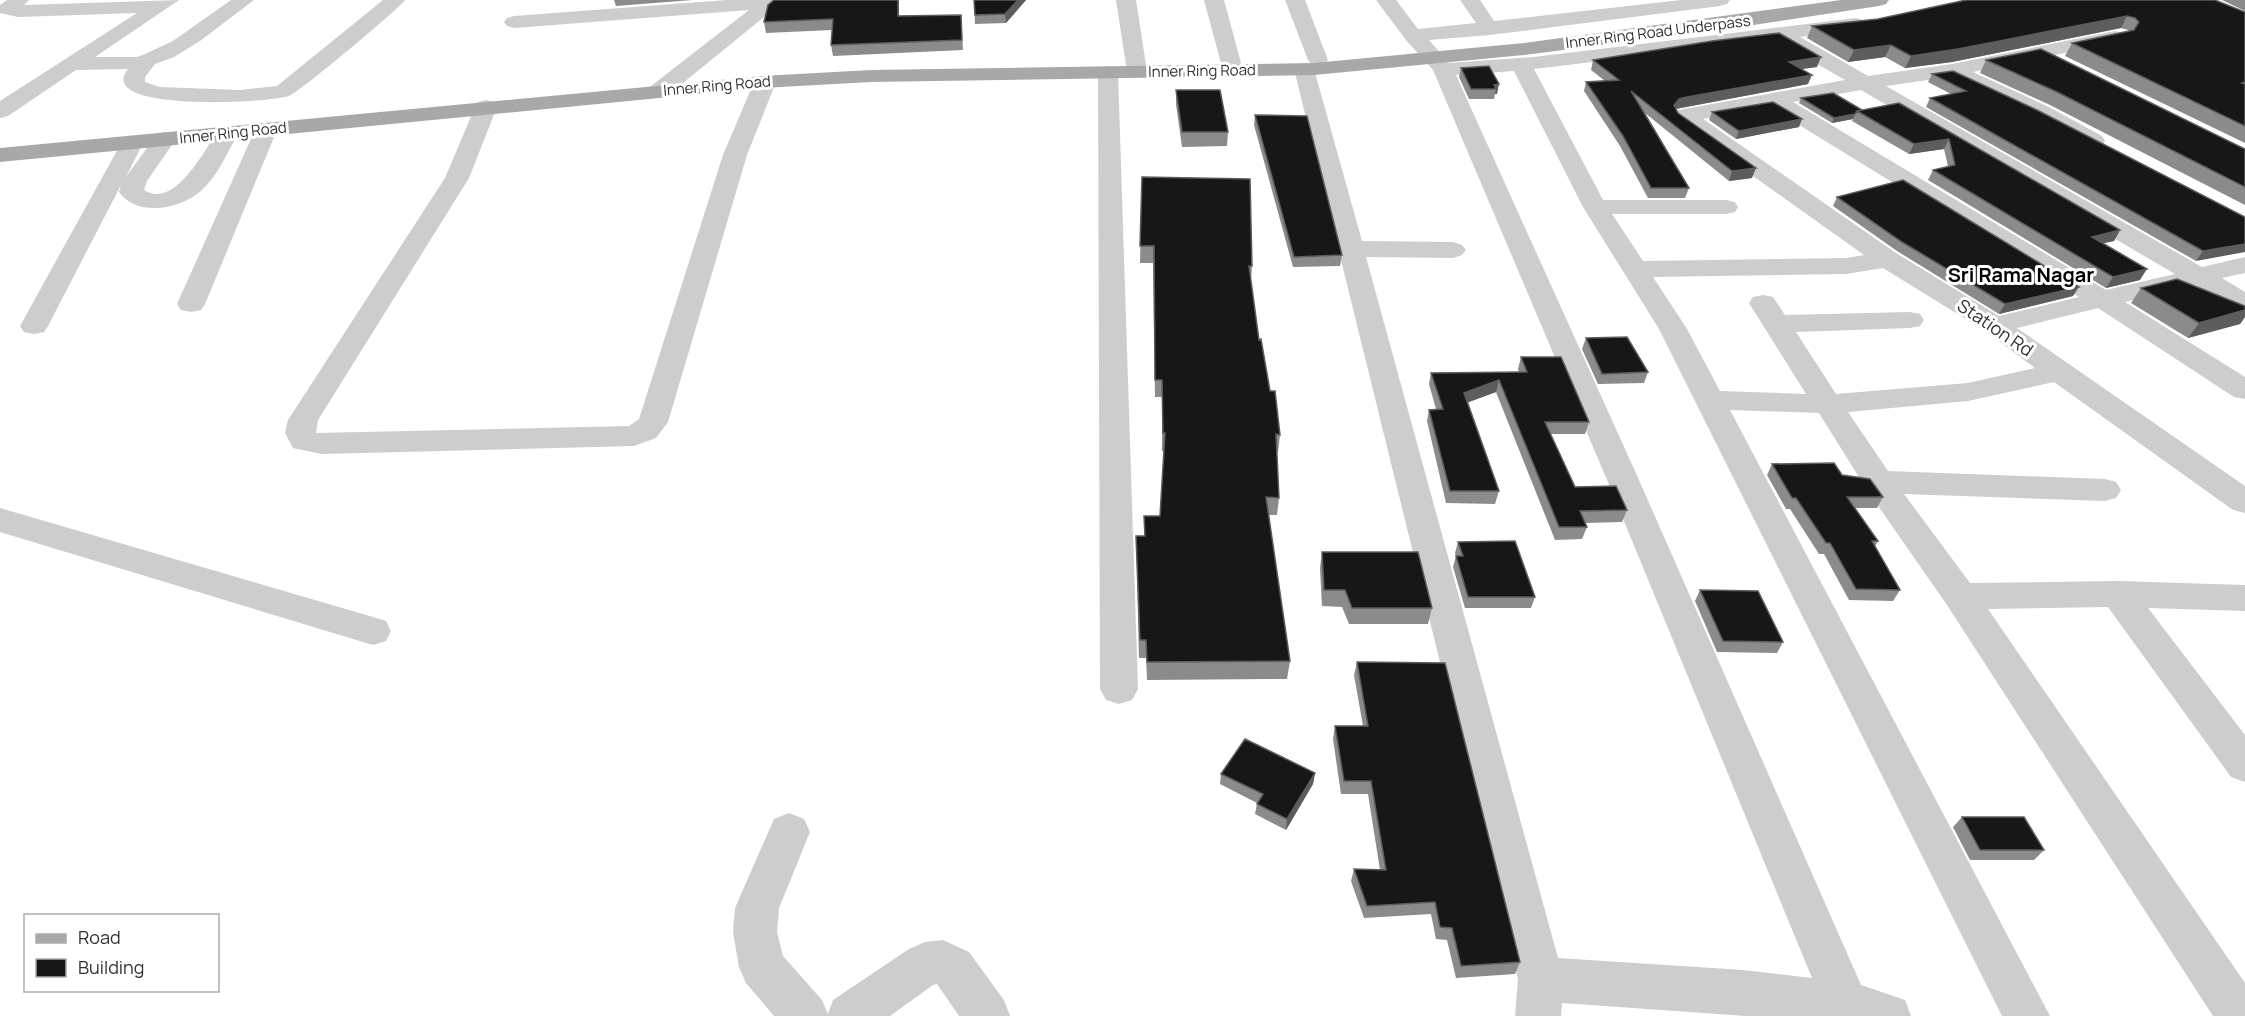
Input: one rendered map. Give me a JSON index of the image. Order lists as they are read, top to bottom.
{
  "streets": {
    "main road": ["Inner Ring Road Underpass", "Inner Ring Road"],
    "street": ["Station Rd"]
  },
  "crossings": [
    ["Inner Ring Road Underpass", "Inner Ring Road"]
  ],
  "districts": ["Sri Rama Nagar"],
  "legend": ["Road", "Building"]
}
